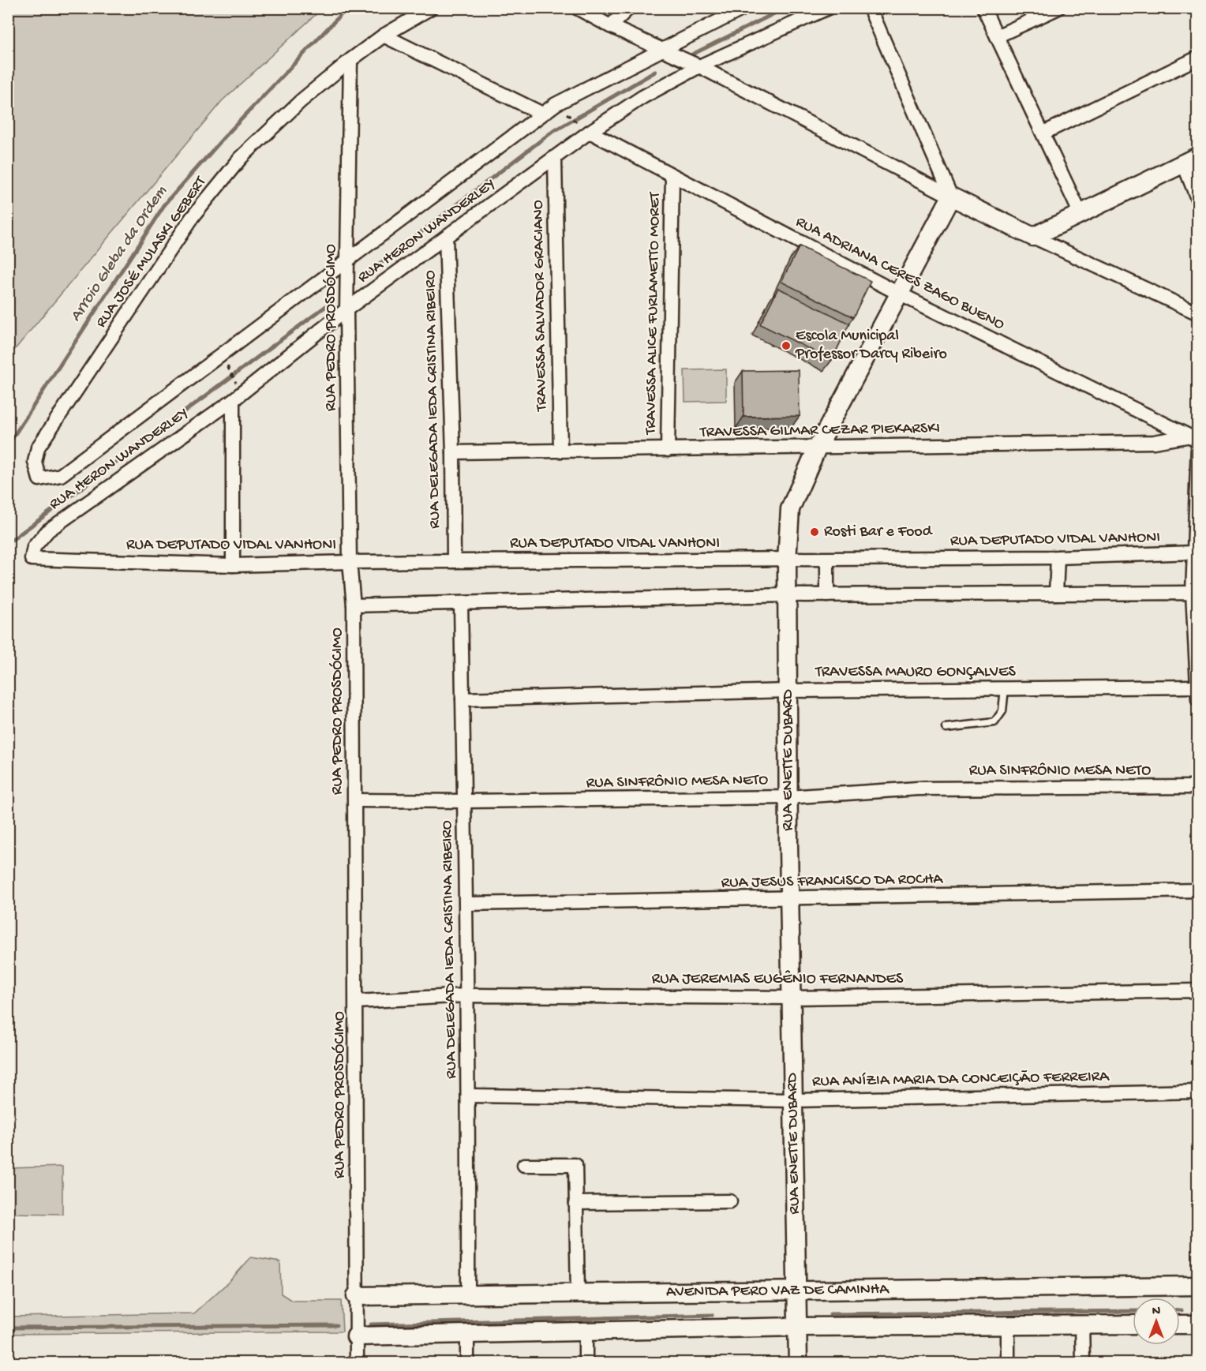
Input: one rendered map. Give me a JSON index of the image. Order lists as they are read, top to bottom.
{
  "streets": {
    "street": [
      "RUA HERON WANDERLEY",
      "RUA JOSÉ MULASKI GEBERT",
      "RUA ADRIANA CERES ZAGO BUENO",
      "TRAVESSA SALVADOR GRACIANO",
      "TRAVESSA ALICE FURLAMETTO MORET",
      "RUA PEDRO PROSDÓCIMO",
      "RUA DELEGADA IEDA CRISTINA RIBEIRO",
      "TRAVESSA GILMAR CEZAR PIEKARSKI",
      "RUA DEPUTADO VIDAL VANHONI",
      "TRAVESSA MAURO GONÇALVES",
      "RUA ENETTE DUBARD",
      "RUA SINFRÔNIO MESA NETO",
      "RUA JESUS FRANCISCO DA ROCHA",
      "RUA JEREMIAS EUGÊNIO FERNANDES",
      "RUA ANÍZIA MARIA DA CONCEIÇÃO FERREIRA",
      "AVENIDA PERO VAZ DE CAMINHA"
    ]
  },
  "crossings": [
    ["RUA HERON WANDERLEY", "RUA JOSÉ MULASKI GEBERT"],
    ["RUA HERON WANDERLEY", "RUA ADRIANA CERES ZAGO BUENO"],
    ["RUA HERON WANDERLEY", "TRAVESSA SALVADOR GRACIANO"],
    ["RUA HERON WANDERLEY", "RUA PEDRO PROSDÓCIMO"],
    ["RUA HERON WANDERLEY", "RUA DELEGADA IEDA CRISTINA RIBEIRO"],
    ["RUA HERON WANDERLEY", "RUA DEPUTADO VIDAL VANHONI"],
    ["RUA JOSÉ MULASKI GEBERT", "RUA PEDRO PROSDÓCIMO"],
    ["RUA ADRIANA CERES ZAGO BUENO", "TRAVESSA ALICE FURLAMETTO MORET"],
    ["RUA ADRIANA CERES ZAGO BUENO", "TRAVESSA GILMAR CEZAR PIEKARSKI"],
    ["RUA ADRIANA CERES ZAGO BUENO", "RUA ENETTE DUBARD"],
    ["TRAVESSA SALVADOR GRACIANO", "TRAVESSA GILMAR CEZAR PIEKARSKI"],
    ["TRAVESSA ALICE FURLAMETTO MORET", "TRAVESSA GILMAR CEZAR PIEKARSKI"],
    ["RUA PEDRO PROSDÓCIMO", "RUA DEPUTADO VIDAL VANHONI"],
    ["RUA PEDRO PROSDÓCIMO", "RUA SINFRÔNIO MESA NETO"],
    ["RUA PEDRO PROSDÓCIMO", "RUA JEREMIAS EUGÊNIO FERNANDES"],
    ["RUA PEDRO PROSDÓCIMO", "AVENIDA PERO VAZ DE CAMINHA"],
    ["RUA DELEGADA IEDA CRISTINA RIBEIRO", "TRAVESSA GILMAR CEZAR PIEKARSKI"],
    ["RUA DELEGADA IEDA CRISTINA RIBEIRO", "RUA DEPUTADO VIDAL VANHONI"],
    ["RUA DELEGADA IEDA CRISTINA RIBEIRO", "TRAVESSA MAURO GONÇALVES"],
    ["RUA DELEGADA IEDA CRISTINA RIBEIRO", "RUA SINFRÔNIO MESA NETO"],
    ["RUA DELEGADA IEDA CRISTINA RIBEIRO", "RUA JESUS FRANCISCO DA ROCHA"],
    ["RUA DELEGADA IEDA CRISTINA RIBEIRO", "RUA JEREMIAS EUGÊNIO FERNANDES"],
    ["RUA DELEGADA IEDA CRISTINA RIBEIRO", "RUA ANÍZIA MARIA DA CONCEIÇÃO FERREIRA"],
    ["RUA DELEGADA IEDA CRISTINA RIBEIRO", "AVENIDA PERO VAZ DE CAMINHA"],
    ["TRAVESSA GILMAR CEZAR PIEKARSKI", "RUA ENETTE DUBARD"],
    ["RUA DEPUTADO VIDAL VANHONI", "RUA ENETTE DUBARD"],
    ["TRAVESSA MAURO GONÇALVES", "RUA ENETTE DUBARD"],
    ["RUA ENETTE DUBARD", "RUA SINFRÔNIO MESA NETO"],
    ["RUA ENETTE DUBARD", "RUA JESUS FRANCISCO DA ROCHA"],
    ["RUA ENETTE DUBARD", "RUA JEREMIAS EUGÊNIO FERNANDES"],
    ["RUA ENETTE DUBARD", "RUA ANÍZIA MARIA DA CONCEIÇÃO FERREIRA"],
    ["RUA ENETTE DUBARD", "AVENIDA PERO VAZ DE CAMINHA"]
  ],
  "water": ["Arroio Gleba da Ordem"],
  "places": ["Escola Municipal Professor Darcy Ribeiro", "Rosti Bar e Food"],
  "north": "top"
}
